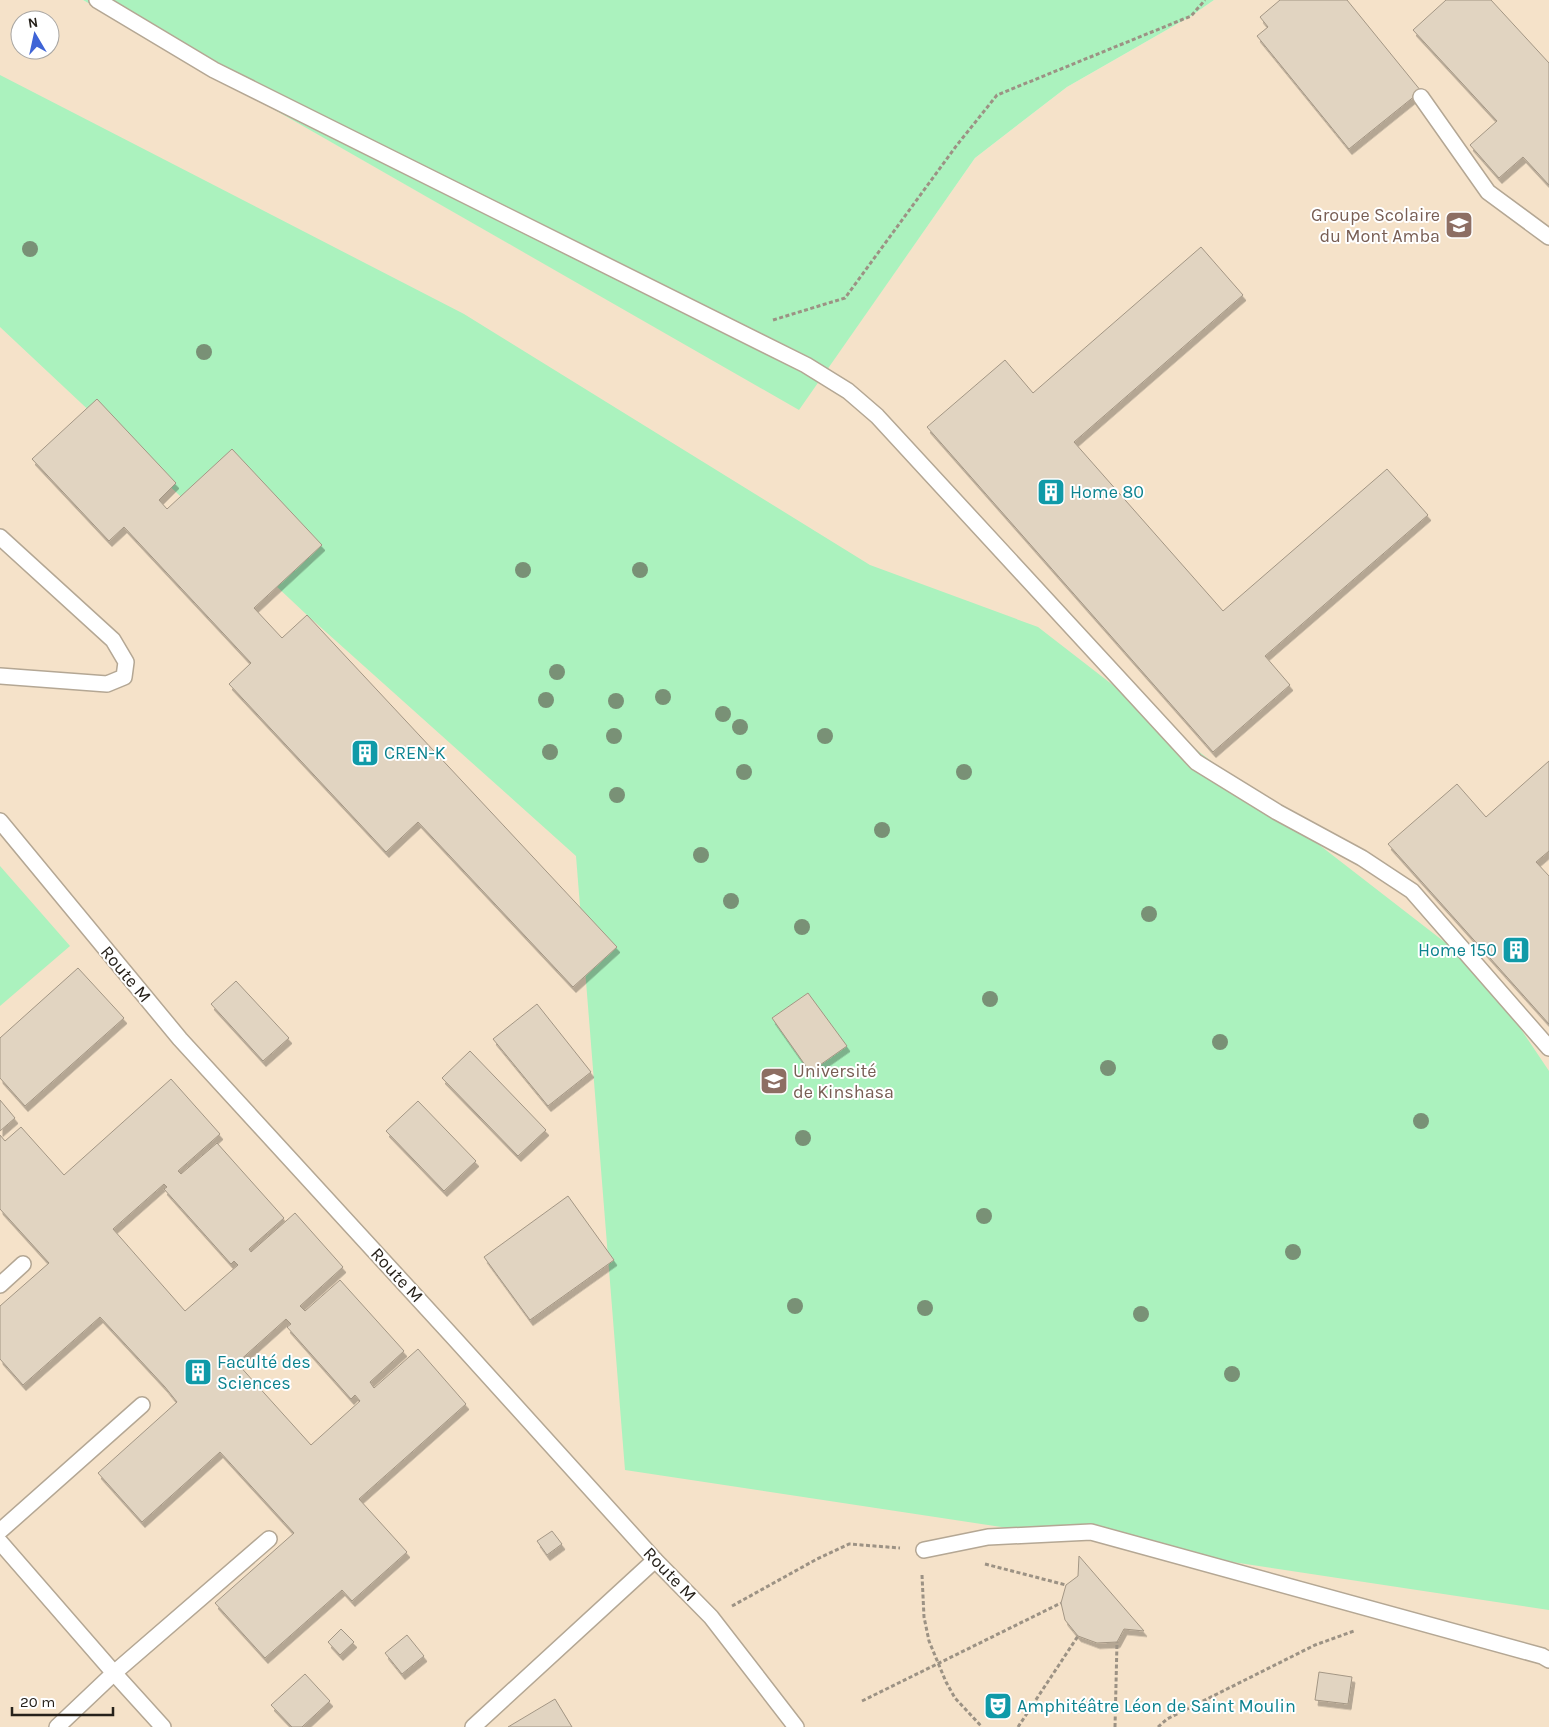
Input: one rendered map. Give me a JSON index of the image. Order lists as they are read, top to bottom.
{
  "streets": {
    "lane": ["Route M"]
  },
  "places": {
    "school or university": ["Groupe Scolaire du Mont Amba", "Université de Kinshasa"],
    "building": [
      "Home 80",
      "CREN-K",
      "Home 150",
      "Faculté des Sciences"
    ],
    "theatre": ["Amphitéâtre Léon de Saint Moulin"]
  },
  "scale_bar": "20 m",
  "north": "top"
}
